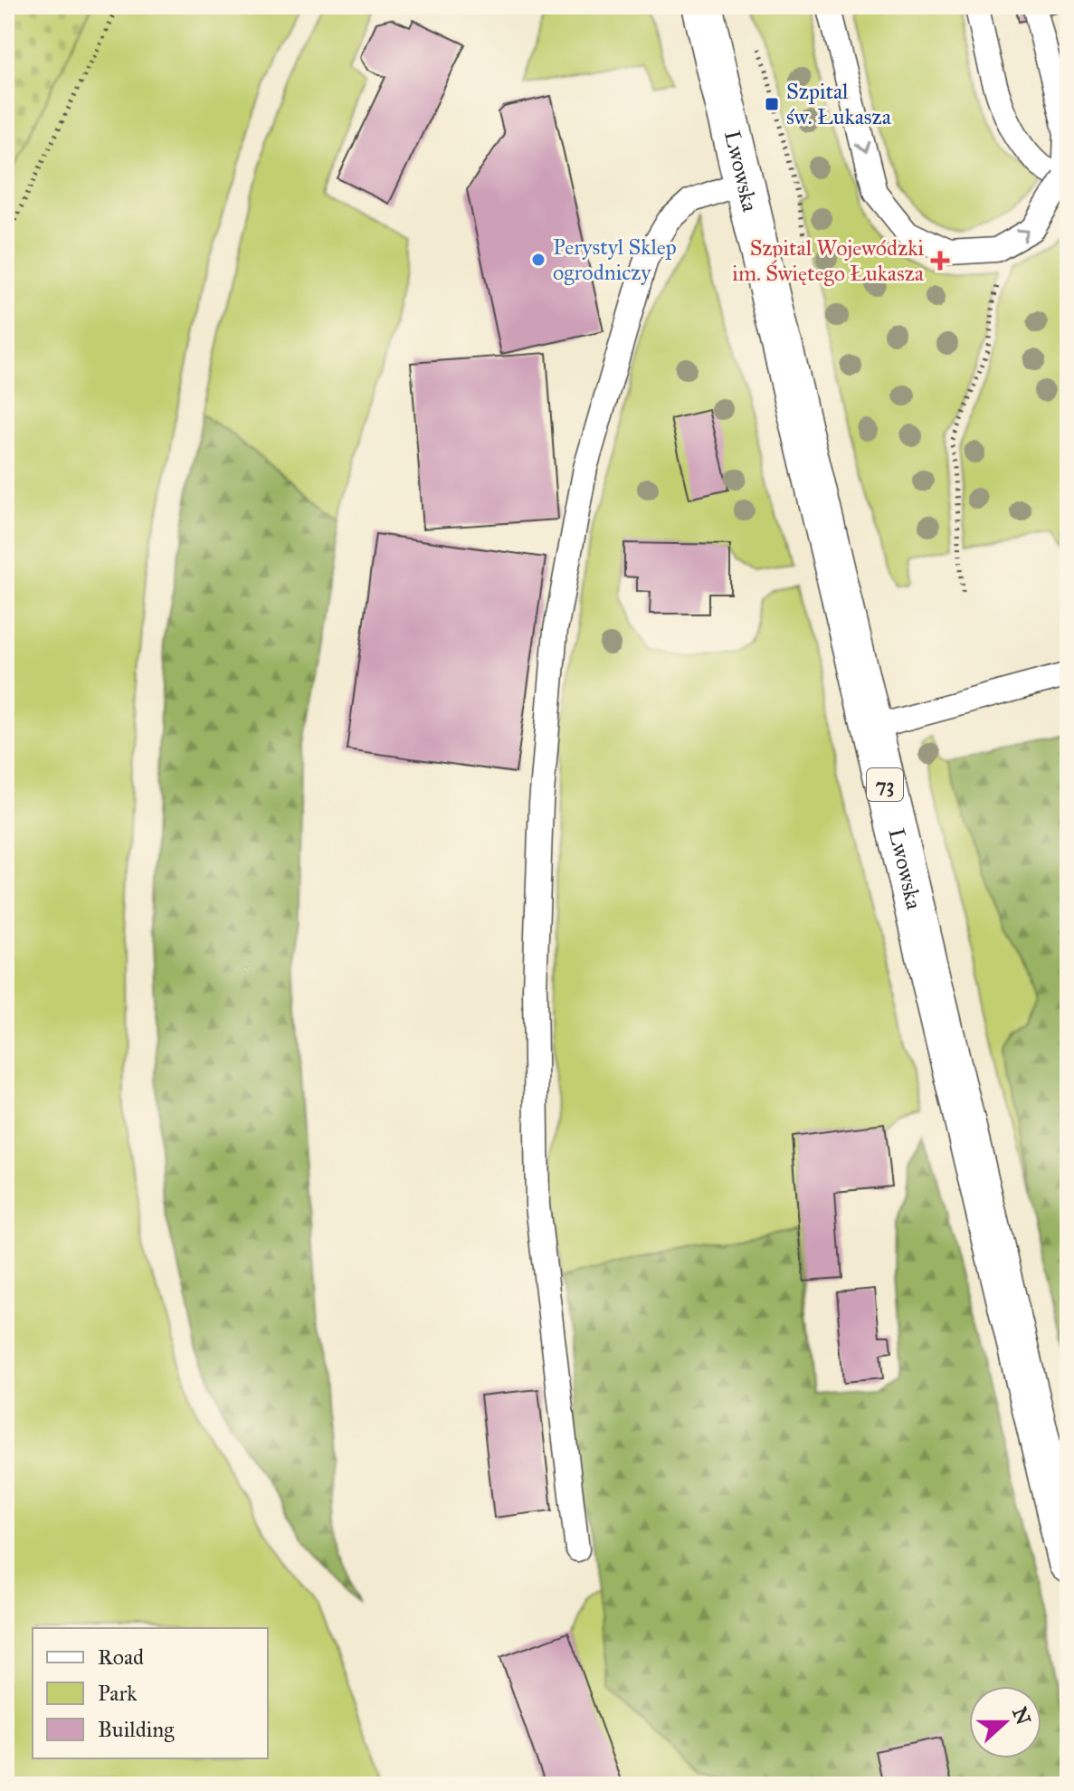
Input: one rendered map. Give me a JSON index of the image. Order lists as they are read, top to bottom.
{
  "streets": {
    "main road": ["Lwowska", "73"]
  },
  "places": {
    "transit": ["Szpital św. Łukasza"],
    "other": ["Perystyl Sklep ogrodniczy"],
    "health": ["Szpital Wojewódzki im. Świętego Łukasza"]
  },
  "legend": ["Road", "Park", "Building"],
  "north": "right"
}
